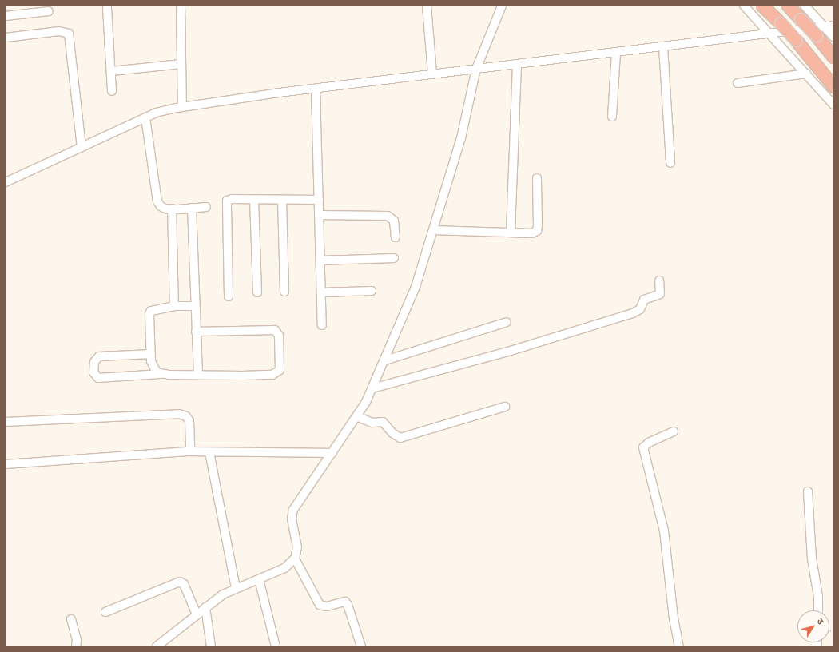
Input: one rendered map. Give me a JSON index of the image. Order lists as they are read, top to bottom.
{
  "north": "top right"
}
